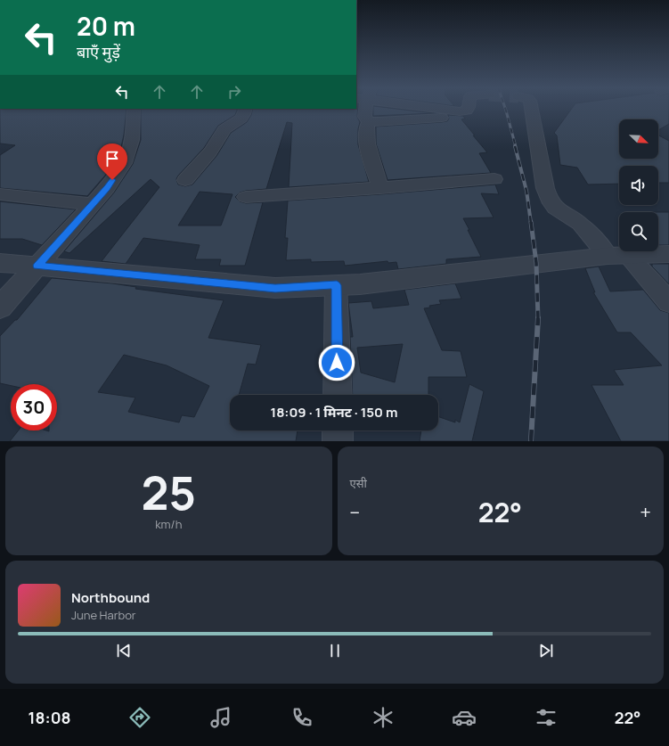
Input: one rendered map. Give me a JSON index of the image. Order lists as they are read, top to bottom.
{
  "north": "bottom right",
  "page": {
    "turn": ["20 m", "बाएँ मुड़ें"],
    "limit": "30",
    "trip": "18:09 · 1 मिनट · 150 m",
    "tile": [
      ["25", "km/h"],
      "एसी"
    ],
    "heat": ["−", "22°", "+"],
    "song": ["Northbound", "June Harbor"],
    "tabs": ["18:08", "22°"]
  }
}
